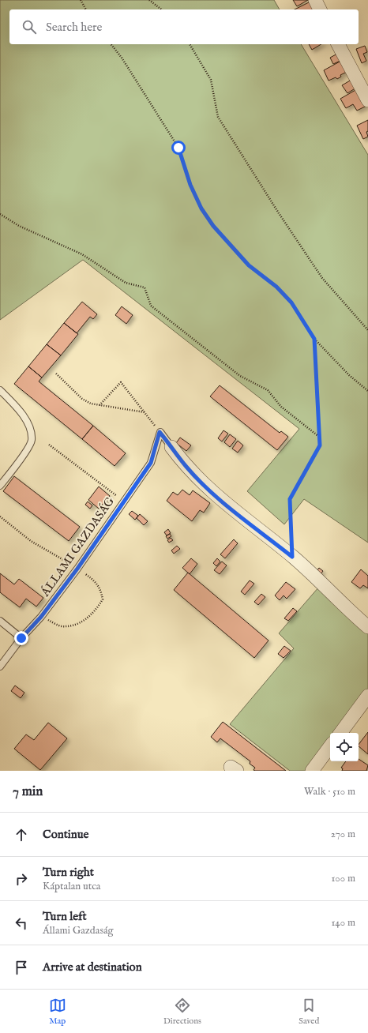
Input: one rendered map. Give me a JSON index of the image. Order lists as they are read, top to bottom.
{
  "streets": {
    "lane": ["ÁLLAMI GAZDASÁG"]
  },
  "page": {
    "search": "Search here",
    "heading": ["7 min", "Walk · 510 m"],
    "list": [
      ["Continue", "270 m"],
      ["Turn right", "Káptalan utca", "100 m"],
      ["Turn left", "Állami Gazdaság", "140 m"],
      "Arrive at destination"
    ],
    "nav": ["Map", "Directions", "Saved"]
  }
}
